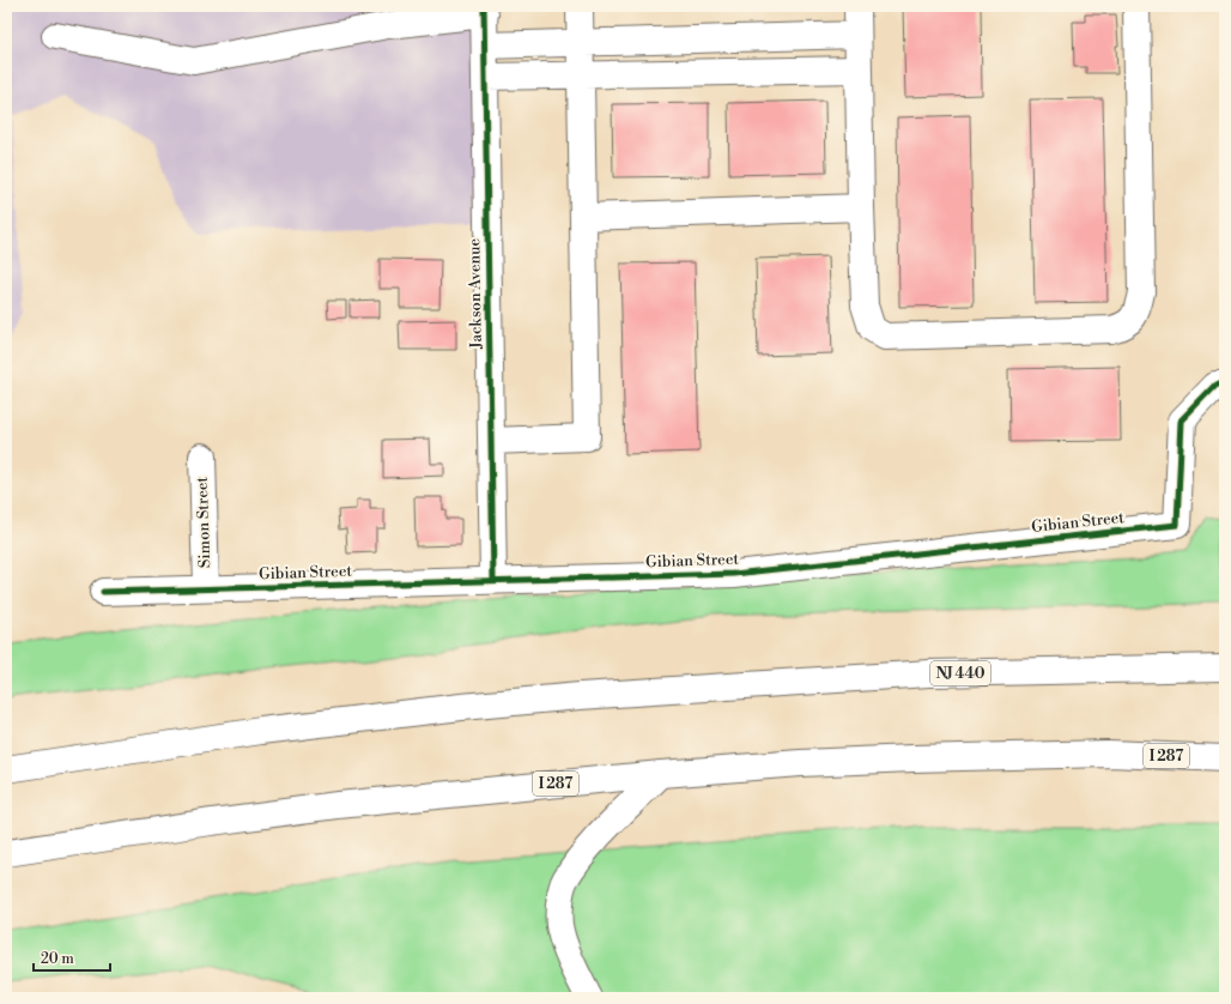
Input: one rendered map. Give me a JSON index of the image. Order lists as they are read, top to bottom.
{
  "streets": {
    "main road": [
      "Jackson Avenue",
      "Simon Street",
      "Gibian Street",
      "NJ 440",
      "I 287"
    ]
  },
  "crossings": [
    ["Jackson Avenue", "Gibian Street"],
    ["Simon Street", "Gibian Street"]
  ],
  "scale_bar": "20 m"
}
